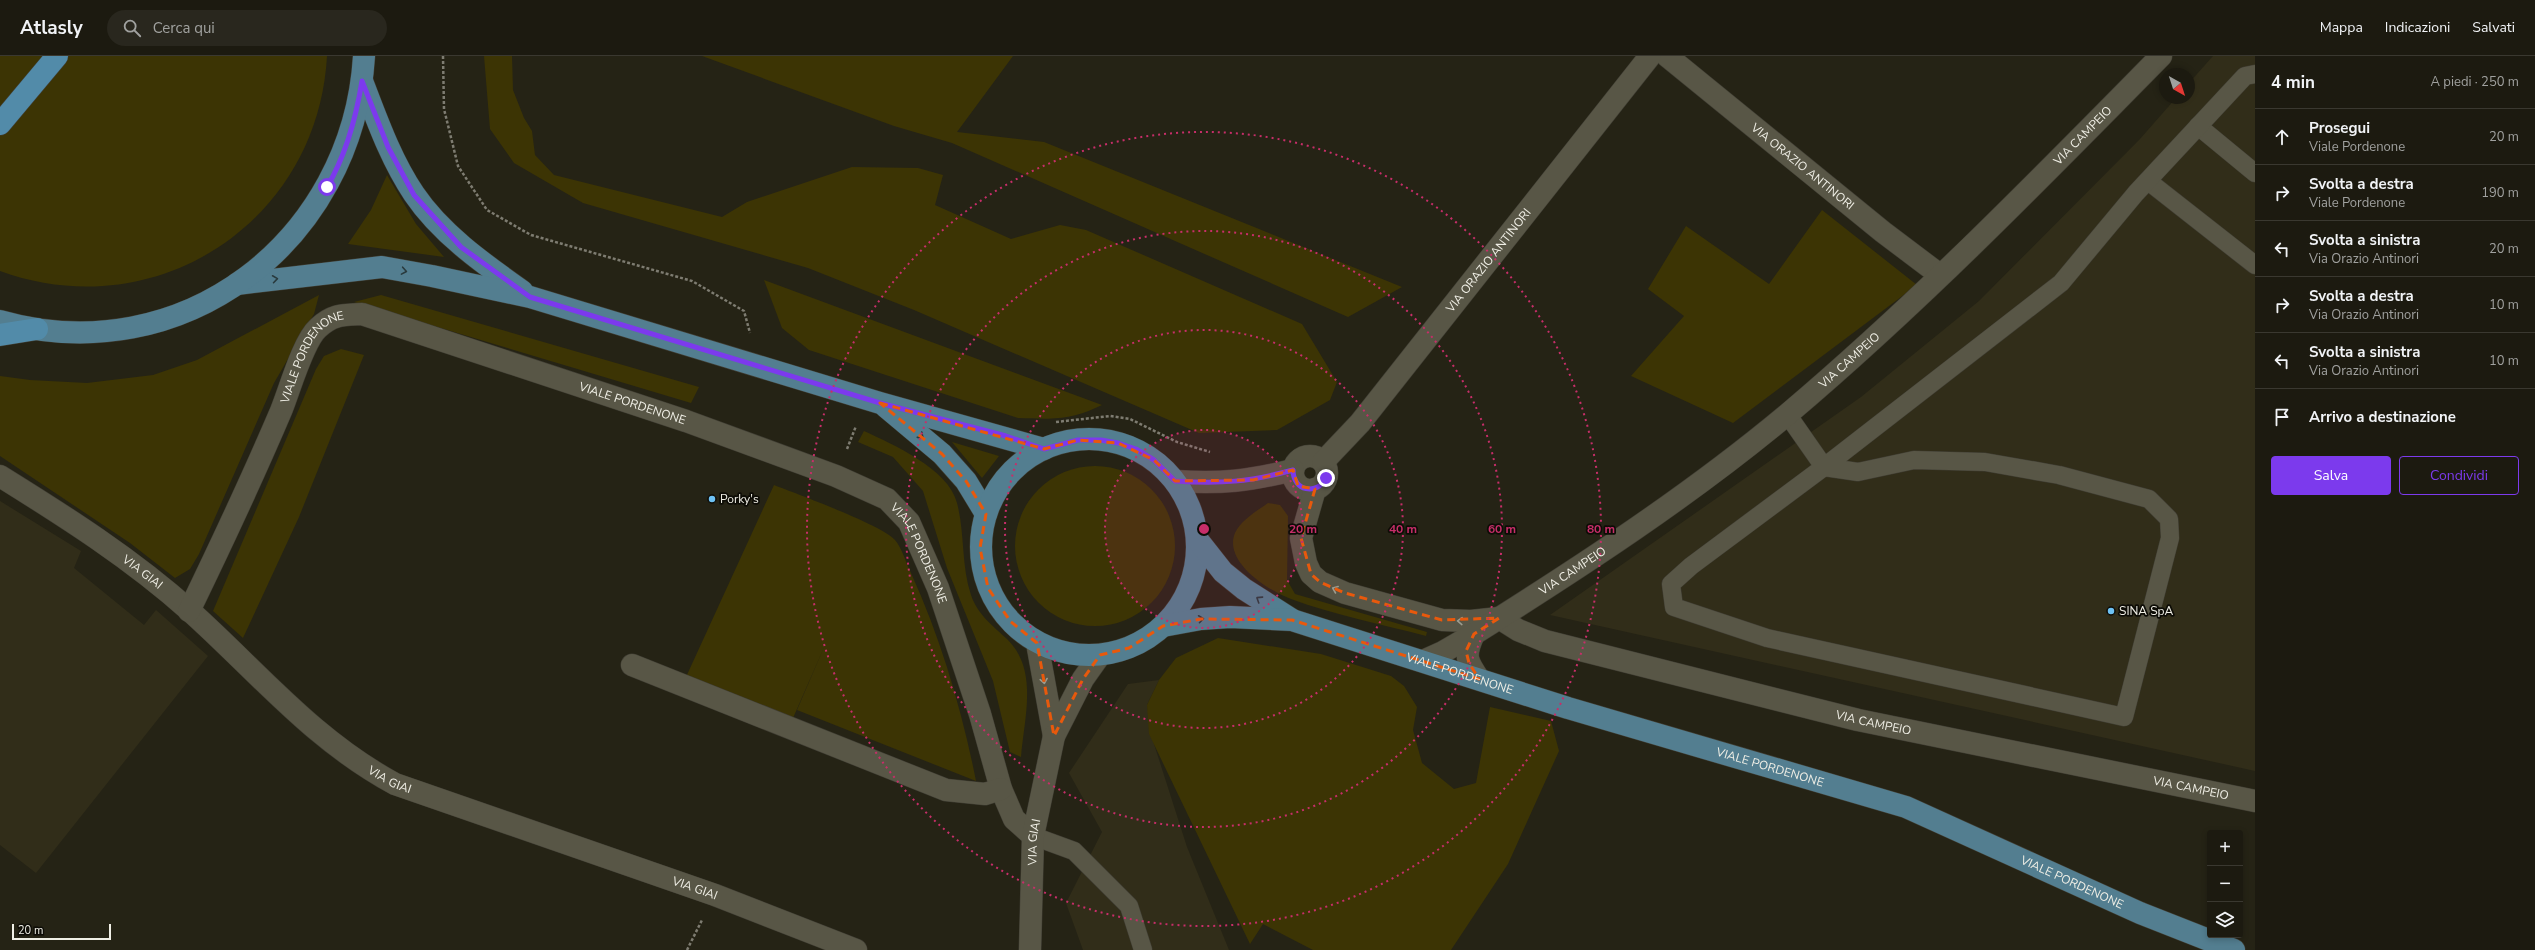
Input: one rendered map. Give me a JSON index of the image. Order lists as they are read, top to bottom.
{
  "streets": {
    "main road": ["VIALE PORDENONE"],
    "street": ["VIA CAMPEIO", "VIA ORAZIO ANTINORI", "VIA GIAI"]
  },
  "crossings": [
    ["VIA CAMPEIO", "VIA ORAZIO ANTINORI"],
    ["VIA CAMPEIO", "VIALE PORDENONE"],
    ["VIALE PORDENONE", "VIA GIAI"]
  ],
  "places": ["Porky's", "SINA SpA"],
  "scale_bar": "20 m",
  "north": "bottom right",
  "page": {
    "header": "Atlasly",
    "search": "Cerca qui",
    "nav": ["Mappa", "Indicazioni", "Salvati"],
    "heading": ["4 min", "A piedi · 250 m"],
    "list": [
      ["Prosegui", "Viale Pordenone", "20 m"],
      ["Svolta a destra", "Viale Pordenone", "190 m"],
      ["Svolta a sinistra", "Via Orazio Antinori", "20 m"],
      ["Svolta a destra", "Via Orazio Antinori", "10 m"],
      ["Svolta a sinistra", "Via Orazio Antinori", "10 m"],
      "Arrivo a destinazione"
    ],
    "buttons": ["Salva", "Condividi"],
    "map_buttons": ["+", "−"],
    "scale": "20 m"
  },
  "rings": [
    "20 m",
    "40 m",
    "60 m",
    "80 m"
  ]
}
